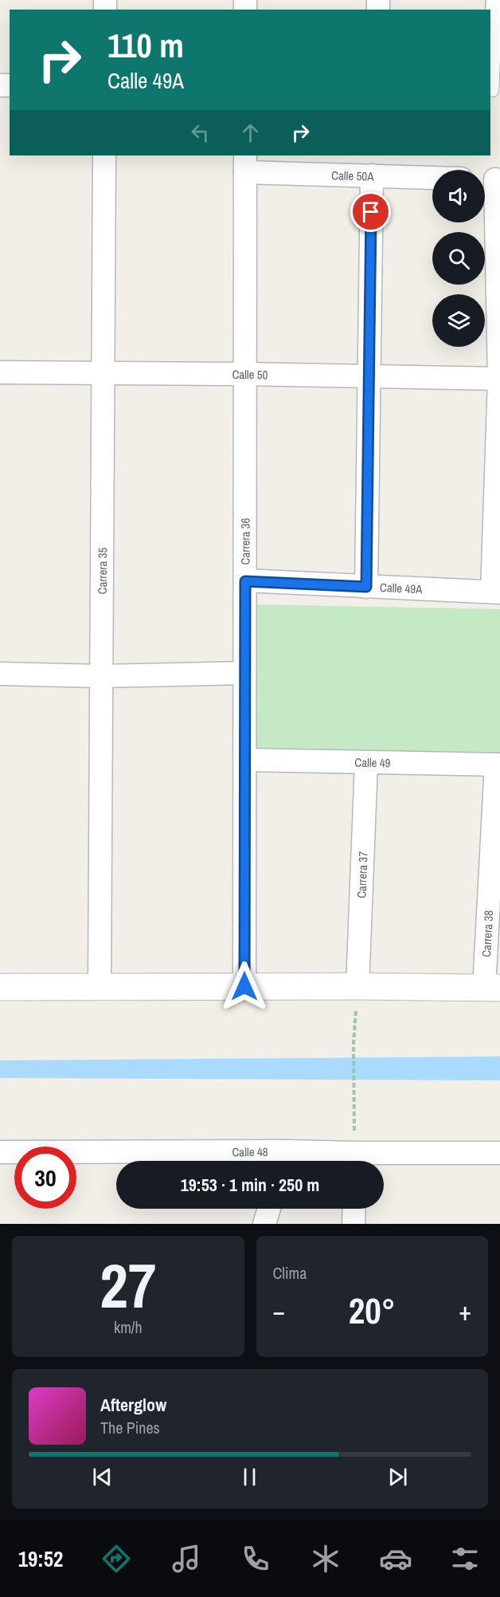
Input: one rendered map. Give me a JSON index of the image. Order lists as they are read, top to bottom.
{
  "streets": {
    "street": [
      "Calle 50A",
      "Calle 50",
      "Carrera 36",
      "Carrera 35",
      "Calle 49A",
      "Calle 49",
      "Carrera 37",
      "Carrera 38",
      "Calle 48"
    ]
  },
  "crossings": [
    ["Calle 50A", "Carrera 36"],
    ["Calle 50", "Carrera 36"],
    ["Calle 50", "Carrera 35"],
    ["Carrera 36", "Calle 49A"],
    ["Carrera 36", "Calle 49"],
    ["Calle 49", "Carrera 37"],
    ["Calle 49", "Carrera 38"]
  ],
  "page": {
    "turn": ["110 m", "Calle 49A"],
    "limit": "30",
    "trip": "19:53 · 1 min · 250 m",
    "tile": [
      ["27", "km/h"],
      "Clima"
    ],
    "heat": ["−", "20°", "+"],
    "song": ["Afterglow", "The Pines"],
    "tabs": "19:52"
  }
}
